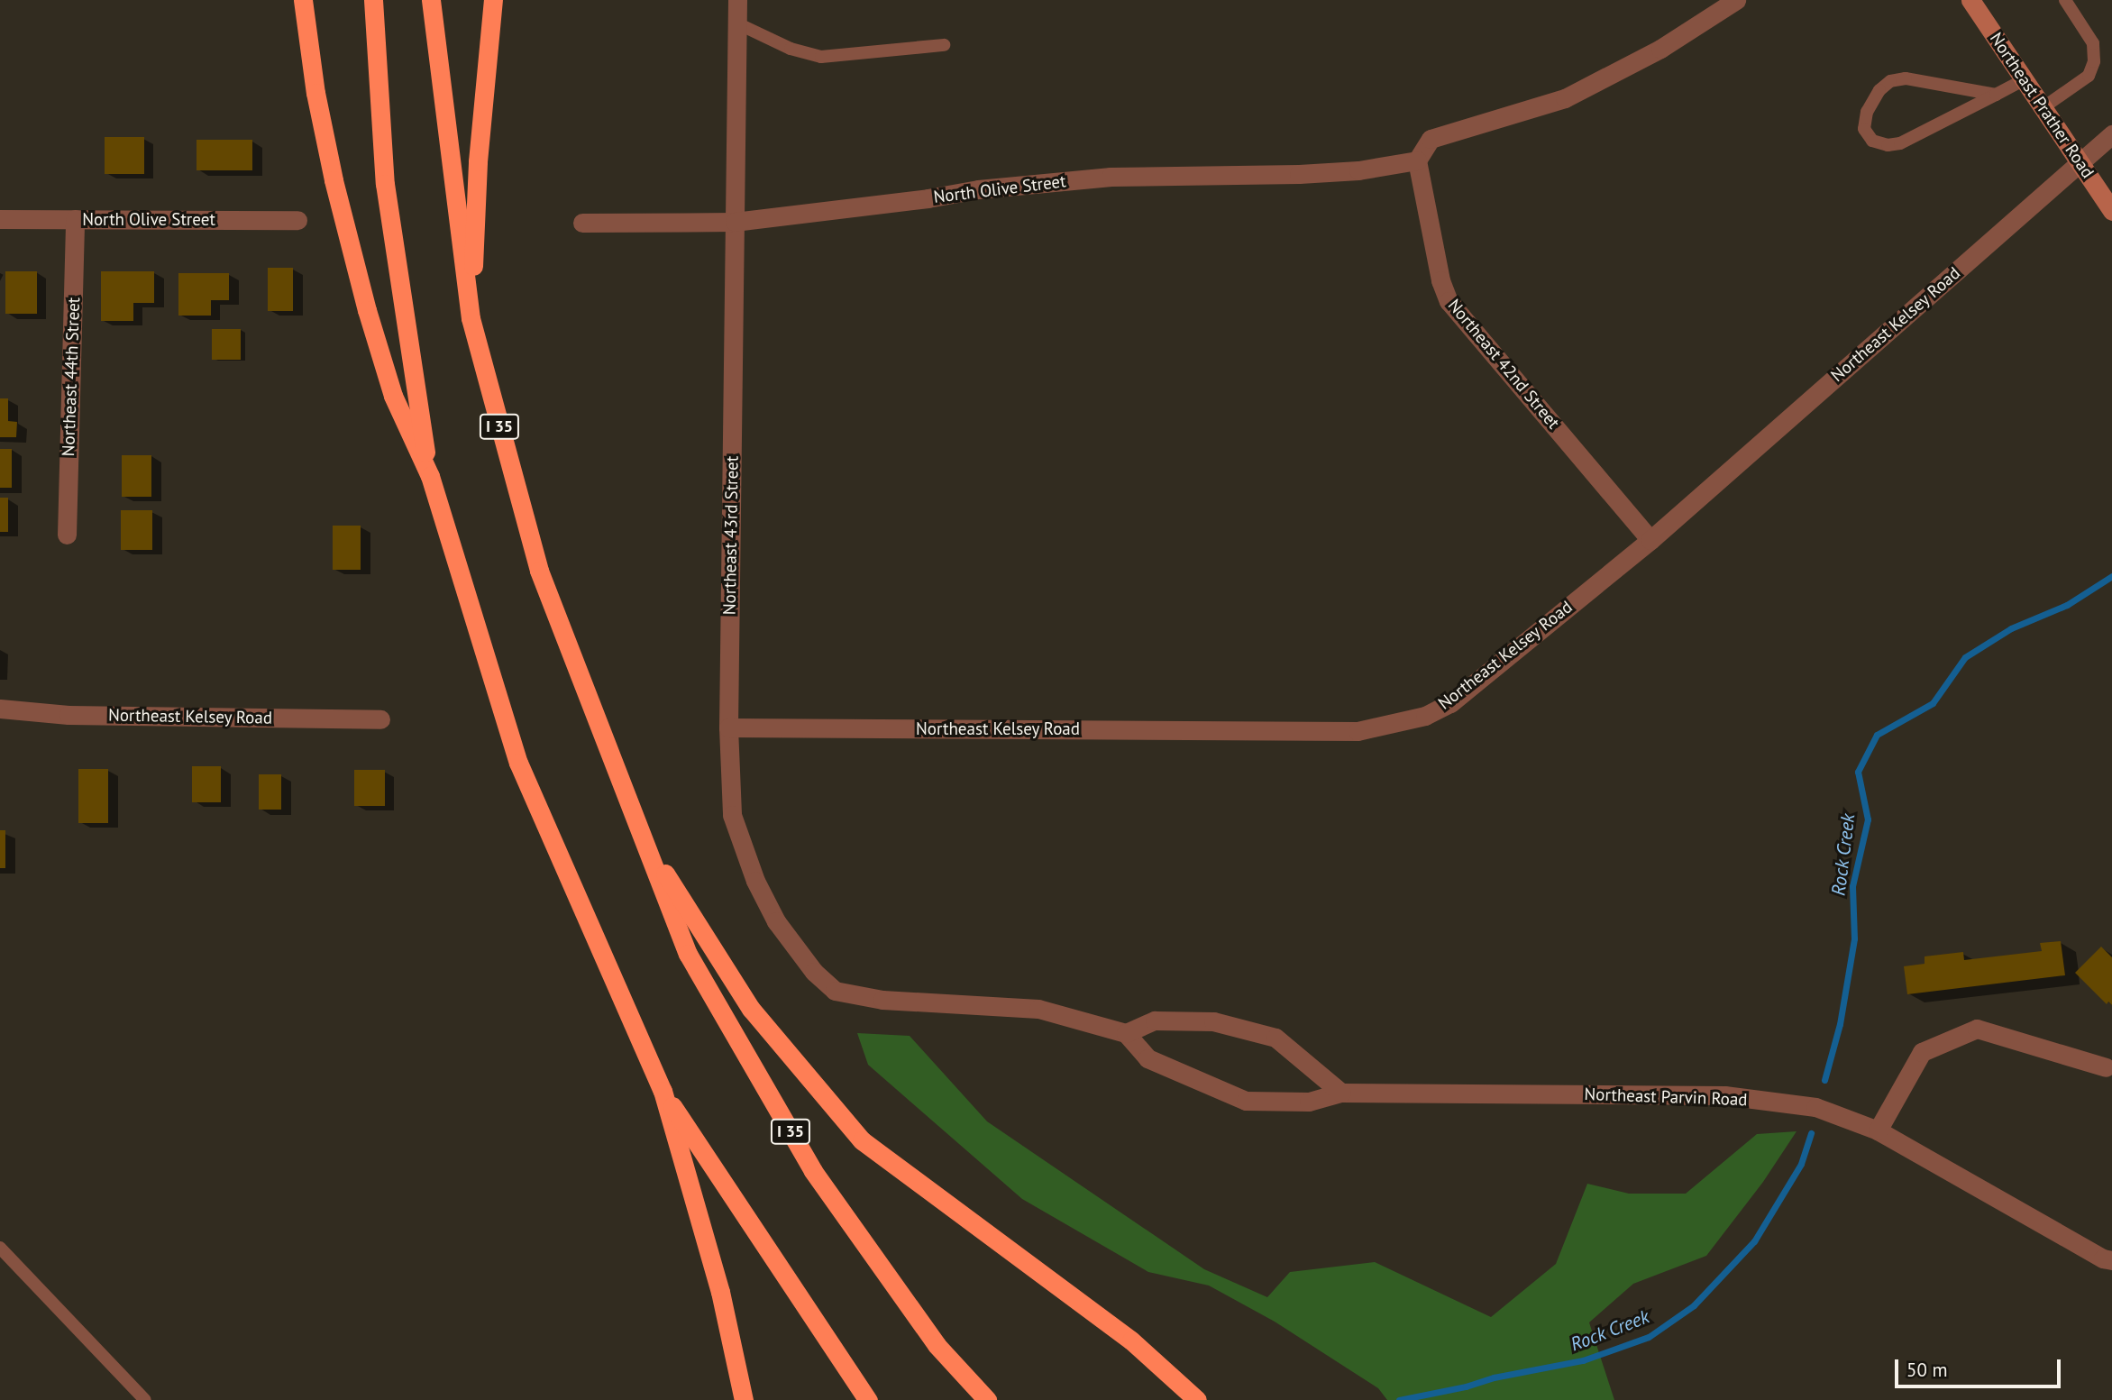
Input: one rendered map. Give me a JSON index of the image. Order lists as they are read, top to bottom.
{
  "streets": {
    "highway": ["I 35"],
    "main road": ["Northeast Prather Road"],
    "street": [
      "North Olive Street",
      "Northeast Kelsey Road",
      "Northeast 42nd Street",
      "Northeast 44th Street",
      "Northeast 43rd Street",
      "Northeast Parvin Road"
    ]
  },
  "crossings": [
    ["Northeast Prather Road", "Northeast Kelsey Road"],
    ["North Olive Street", "Northeast 42nd Street"],
    ["North Olive Street", "Northeast 44th Street"],
    ["North Olive Street", "Northeast 43rd Street"],
    ["Northeast Kelsey Road", "Northeast 42nd Street"],
    ["Northeast Kelsey Road", "Northeast 43rd Street"],
    ["Northeast 43rd Street", "Northeast Parvin Road"]
  ],
  "water": ["Rock Creek"],
  "scale_bar": "50 m"
}
